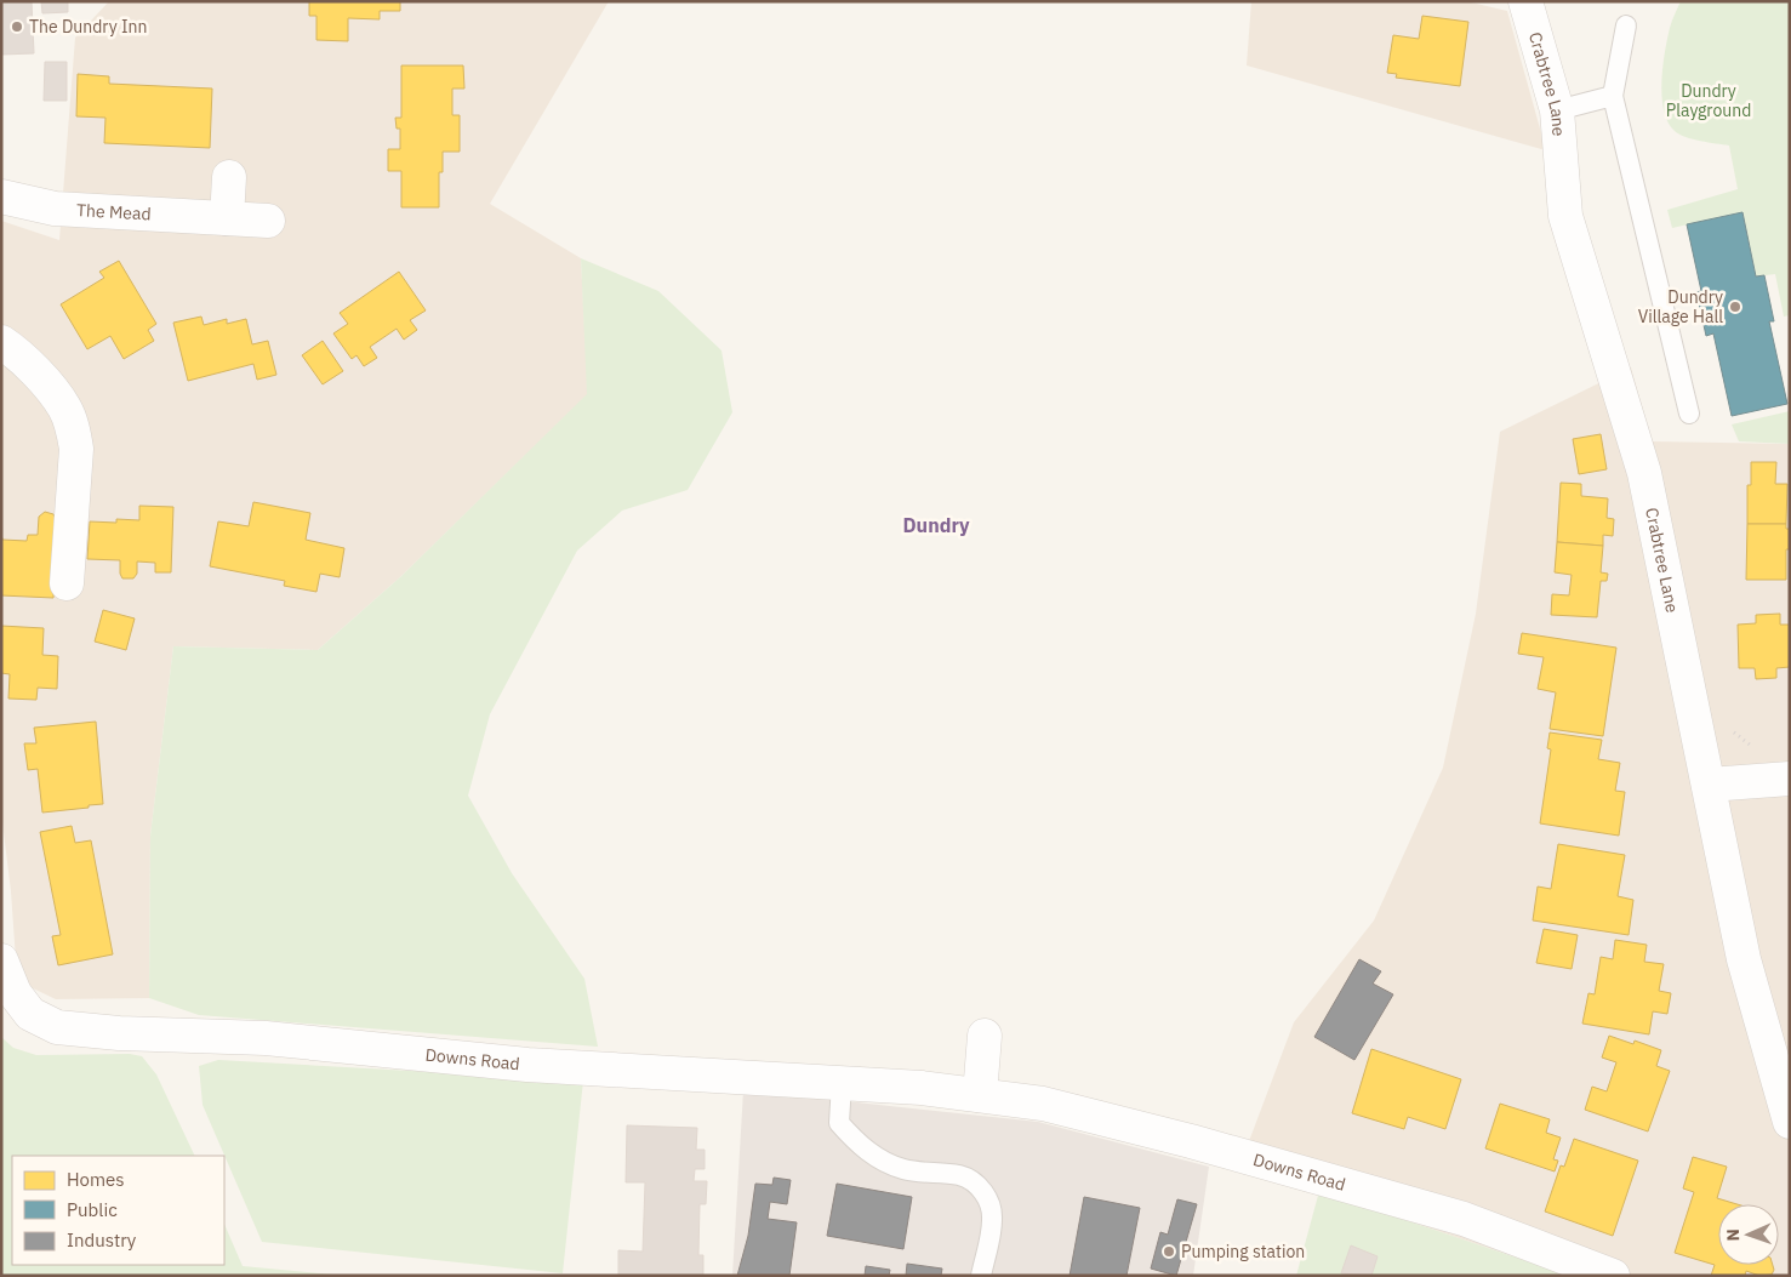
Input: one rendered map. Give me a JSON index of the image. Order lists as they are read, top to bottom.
{
  "streets": {
    "street": ["Crabtree Lane", "The Mead", "Downs Road"]
  },
  "districts": ["Dundry"],
  "parks": ["Dundry Playground"],
  "places": ["The Dundry Inn", "Dundry Village Hall", "Pumping station"],
  "legend": ["Homes", "Public", "Industry"],
  "north": "left"
}
